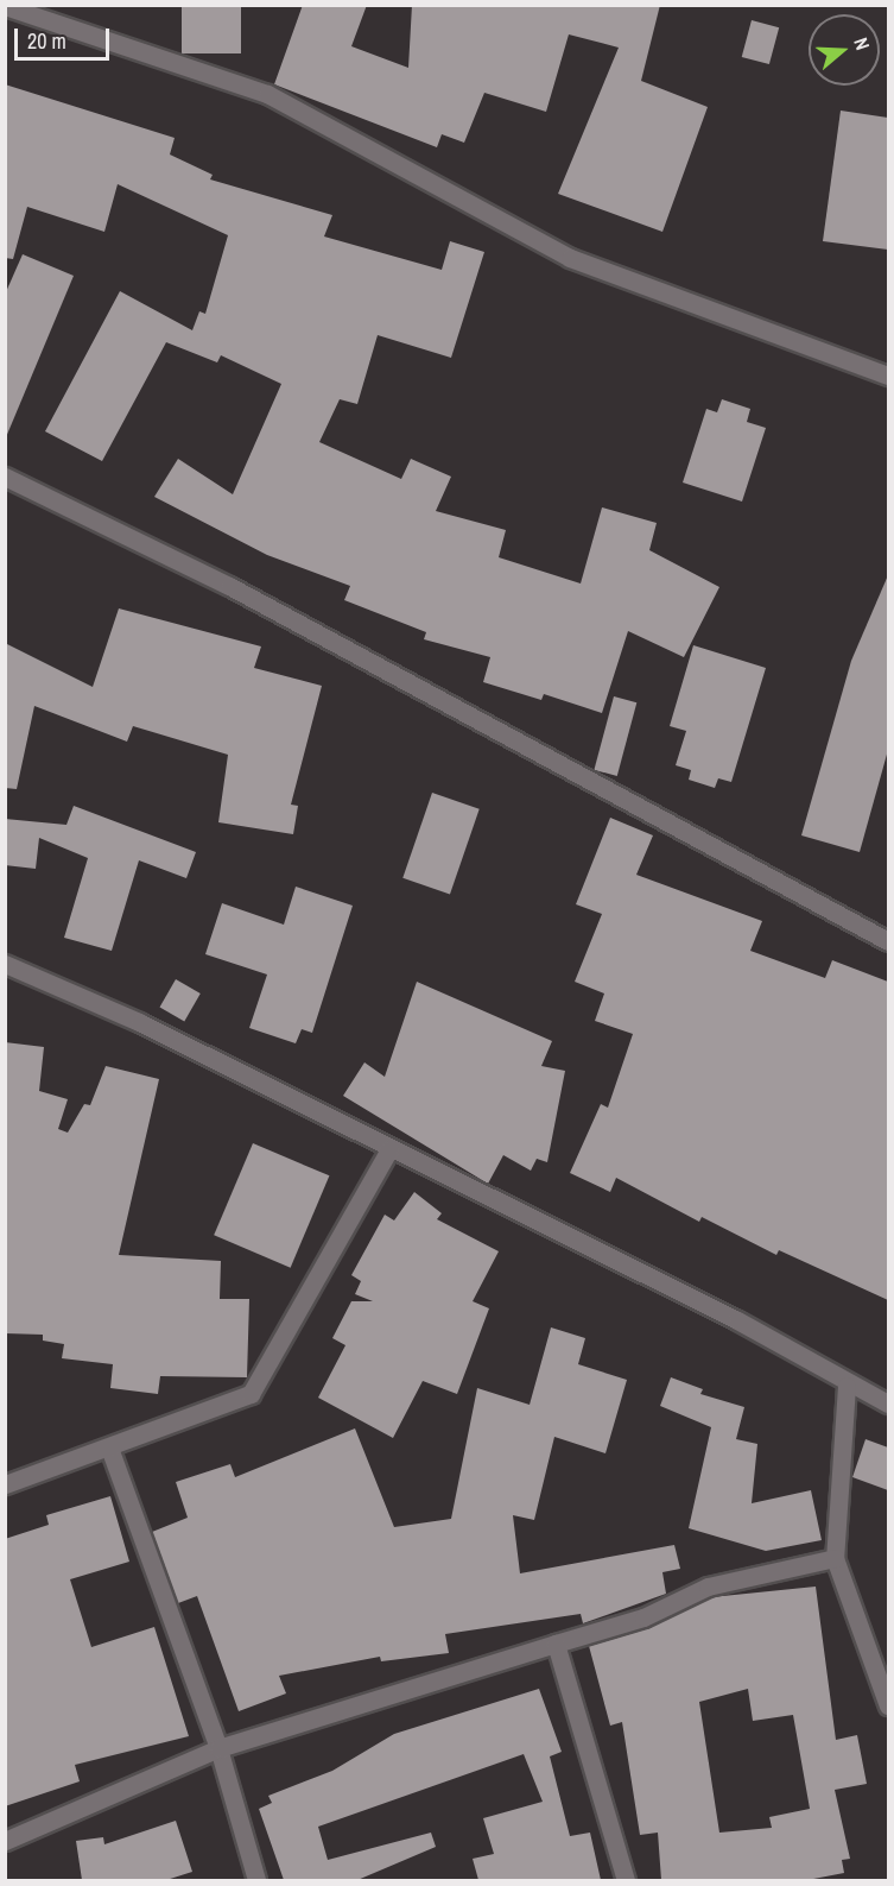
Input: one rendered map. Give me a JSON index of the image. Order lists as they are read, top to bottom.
{
  "scale_bar": "20 m",
  "north": "right"
}
